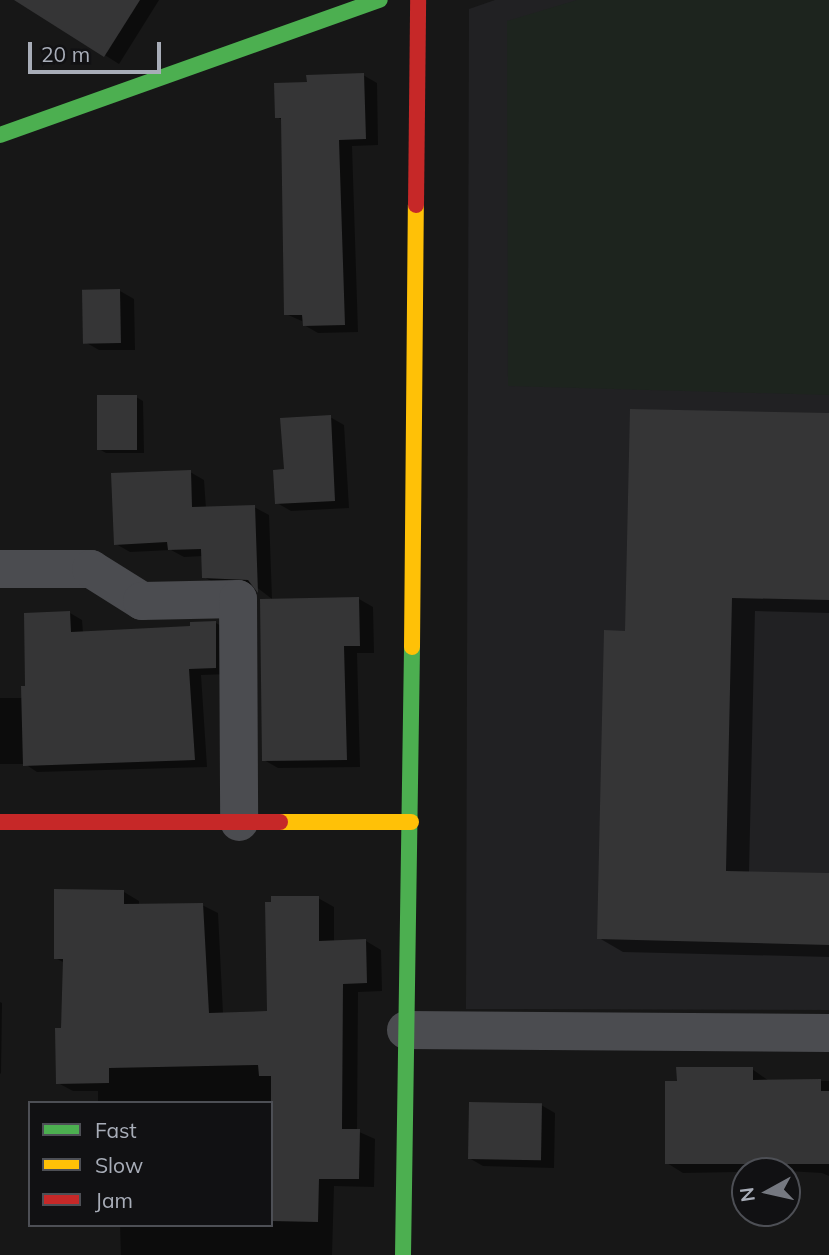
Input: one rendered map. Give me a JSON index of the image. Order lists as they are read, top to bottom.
{
  "legend": ["Fast", "Slow", "Jam"],
  "scale_bar": "20 m",
  "north": "left"
}
